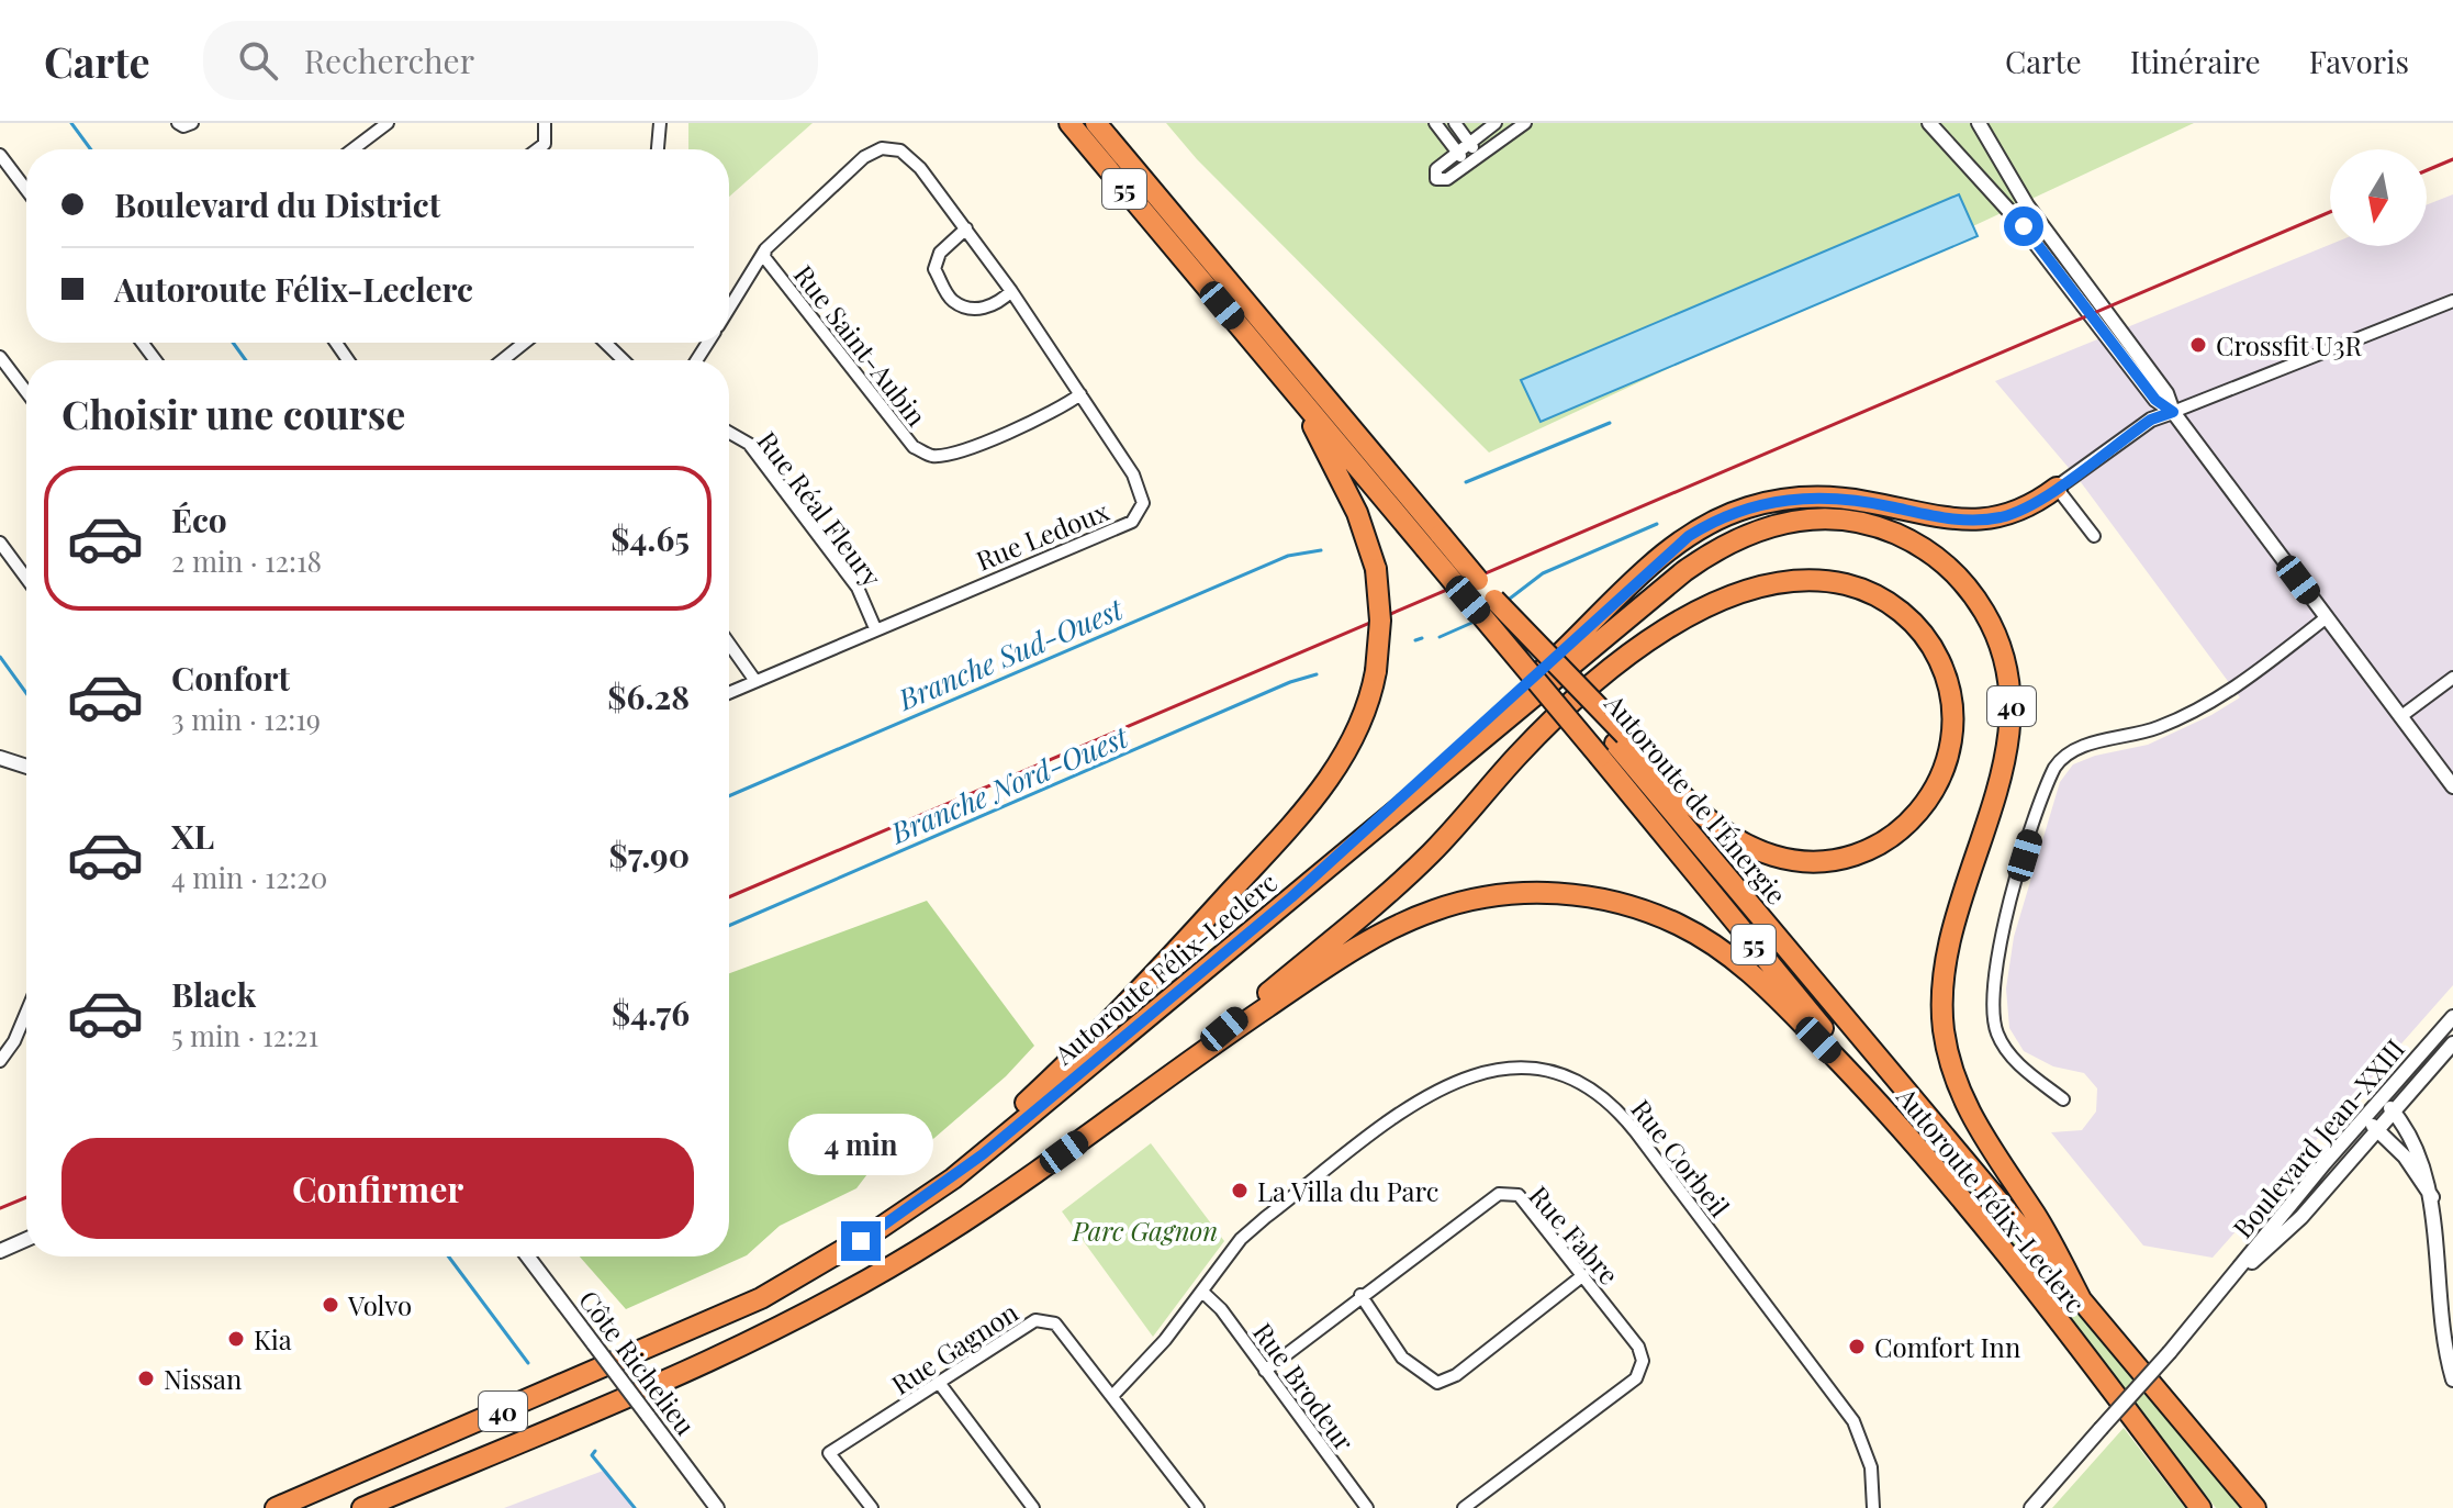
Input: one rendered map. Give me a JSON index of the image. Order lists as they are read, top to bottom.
{
  "streets": {
    "highway": [
      "55",
      "40",
      "Autoroute de l'Énergie",
      "Autoroute Félix-Leclerc"
    ],
    "street": [
      "Rue Saint-Aubin",
      "Rue Réal Fleury",
      "Rue Ledoux",
      "Boulevard Jean-XXIII",
      "Rue Corbeil",
      "Rue Fabre",
      "Rue Gagnon",
      "Côte Richelieu",
      "Rue Brodeur"
    ]
  },
  "crossings": [
    ["Rue Saint-Aubin", "Rue Ledoux"],
    ["Rue Réal Fleury", "Rue Ledoux"],
    ["Autoroute de l'Énergie", "Autoroute Félix-Leclerc"],
    ["Rue Corbeil", "Rue Gagnon"],
    ["Rue Corbeil", "Rue Brodeur"],
    ["Rue Fabre", "Rue Brodeur"]
  ],
  "water": ["Branche Sud-Ouest", "Branche Nord-Ouest"],
  "parks": ["Parc Gagnon"],
  "places": [
    "Crossfit U3R",
    "La Villa du Parc",
    "Volvo",
    "Kia",
    "Comfort Inn",
    "Nissan"
  ],
  "north": "bottom",
  "page": {
    "header": "Carte",
    "search": "Rechercher",
    "nav": ["Carte", "Itinéraire", "Favoris"],
    "banner": ["Boulevard du District", "Autoroute Félix-Leclerc"],
    "heading": "Choisir une course",
    "list": [
      {
        "name": "Éco",
        "note": "2 min · 12:18",
        "value": "$4.65"
      },
      {
        "name": "Confort",
        "note": "3 min · 12:19",
        "value": "$6.28"
      },
      {
        "name": "XL",
        "note": "4 min · 12:20",
        "value": "$7.90"
      },
      {
        "name": "Black",
        "note": "5 min · 12:21",
        "value": "$4.76"
      }
    ],
    "bubble": "4 min",
    "buttons": "Confirmer"
  }
}
